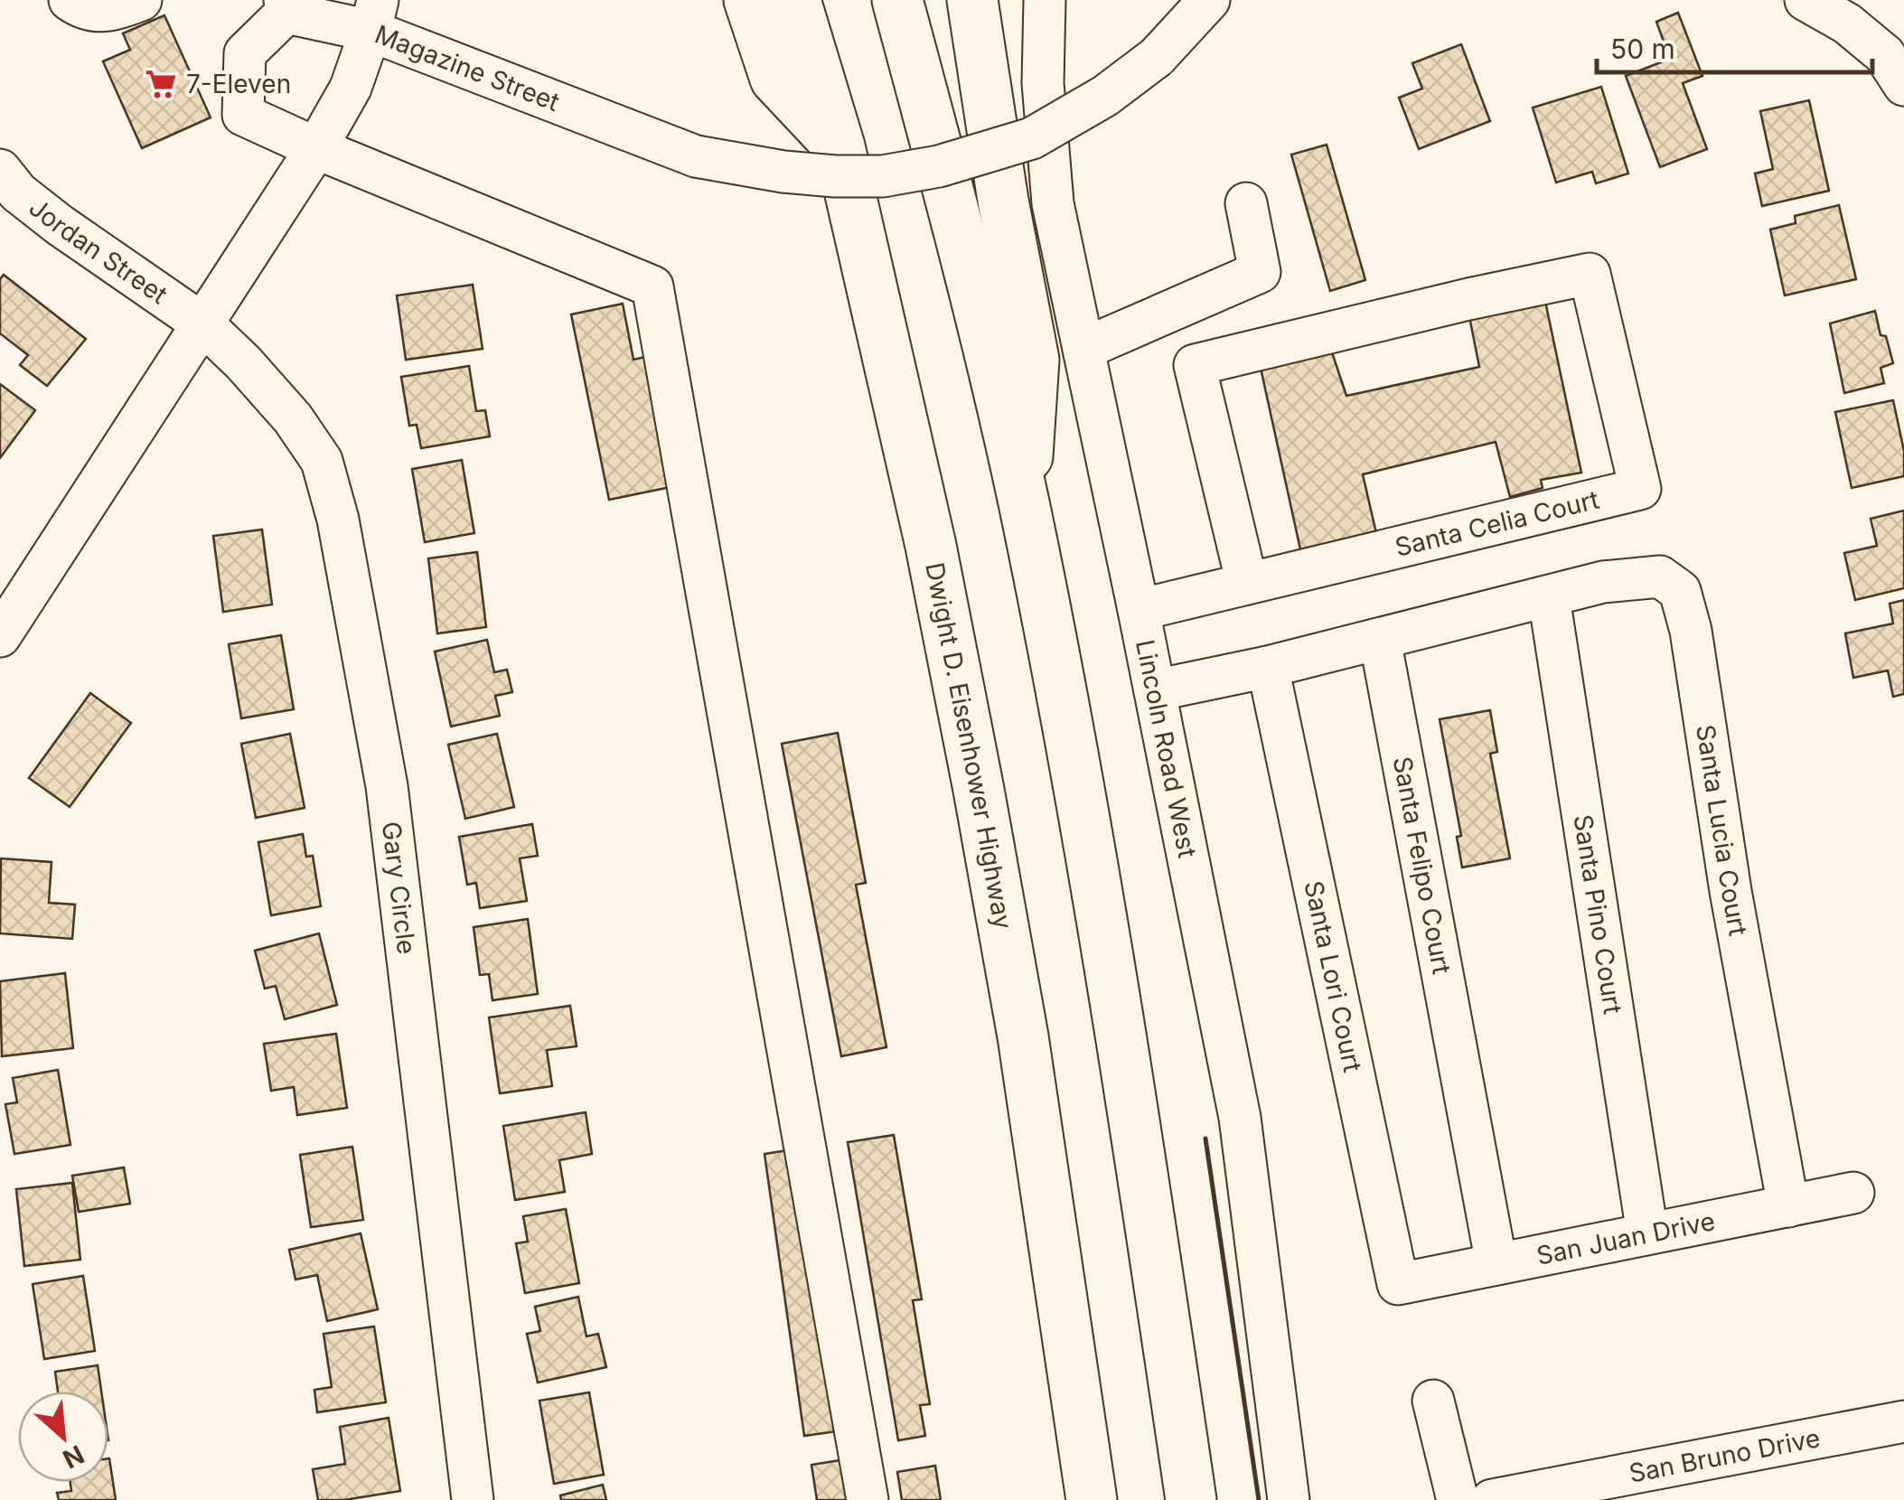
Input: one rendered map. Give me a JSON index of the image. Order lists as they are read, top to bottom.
{
  "streets": {
    "highway": ["Dwight D. Eisenhower Highway"],
    "street": [
      "Magazine Street",
      "Jordan Street",
      "Santa Celia Court",
      "Lincoln Road West",
      "Santa Lucia Court",
      "Santa Felipo Court",
      "Gary Circle",
      "Santa Pino Court",
      "Santa Lori Court",
      "San Juan Drive",
      "San Bruno Drive"
    ]
  },
  "crossings": [
    ["Magazine Street", "Jordan Street"],
    ["Magazine Street", "Gary Circle"],
    ["Jordan Street", "Gary Circle"],
    ["Santa Celia Court", "Lincoln Road West"],
    ["Santa Lucia Court", "Santa Pino Court"],
    ["Santa Lucia Court", "San Juan Drive"],
    ["Santa Felipo Court", "San Juan Drive"],
    ["Santa Pino Court", "San Juan Drive"],
    ["Santa Lori Court", "San Juan Drive"]
  ],
  "places": {
    "supermarket": ["7-Eleven"]
  },
  "scale_bar": "50 m",
  "north": "bottom right"
}
